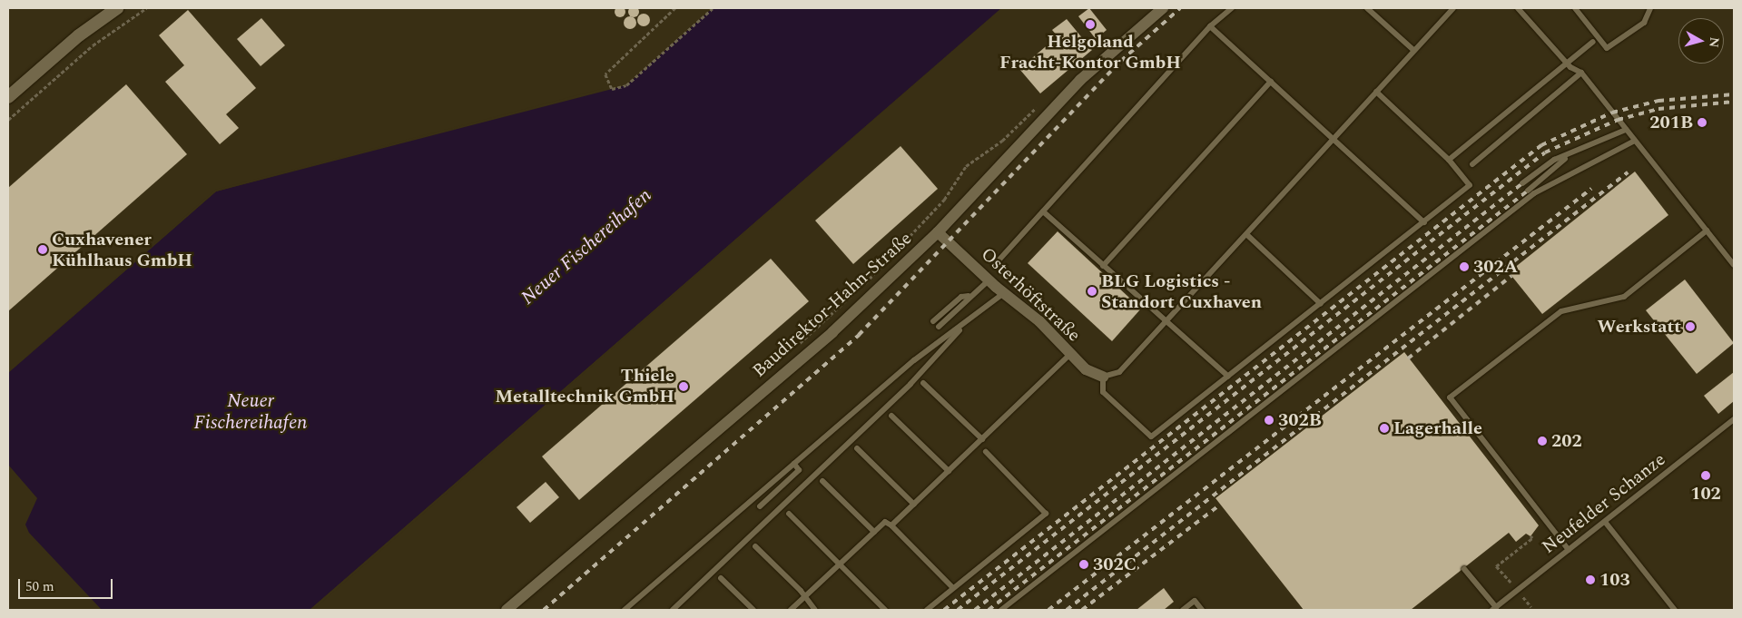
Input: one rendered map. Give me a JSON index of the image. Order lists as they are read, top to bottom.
{
  "streets": {
    "street": ["Osterhöftstraße", "Baudirektor-Hahn-Straße"],
    "lane": ["Neufelder Schanze"]
  },
  "crossings": [
    ["Osterhöftstraße", "Baudirektor-Hahn-Straße"]
  ],
  "water": ["Neuer Fischereihafen"],
  "places": [
    "Helgoland Fracht-Kontor GmbH",
    "201B",
    "Cuxhavener Kühlhaus GmbH",
    "302A",
    "BLG Logistics - Standort Cuxhaven",
    "Werkstatt",
    "Thiele Metalltechnik GmbH",
    "302B",
    "Lagerhalle",
    "202",
    "102",
    "302C",
    "103"
  ],
  "scale_bar": "50 m",
  "north": "right"
}
